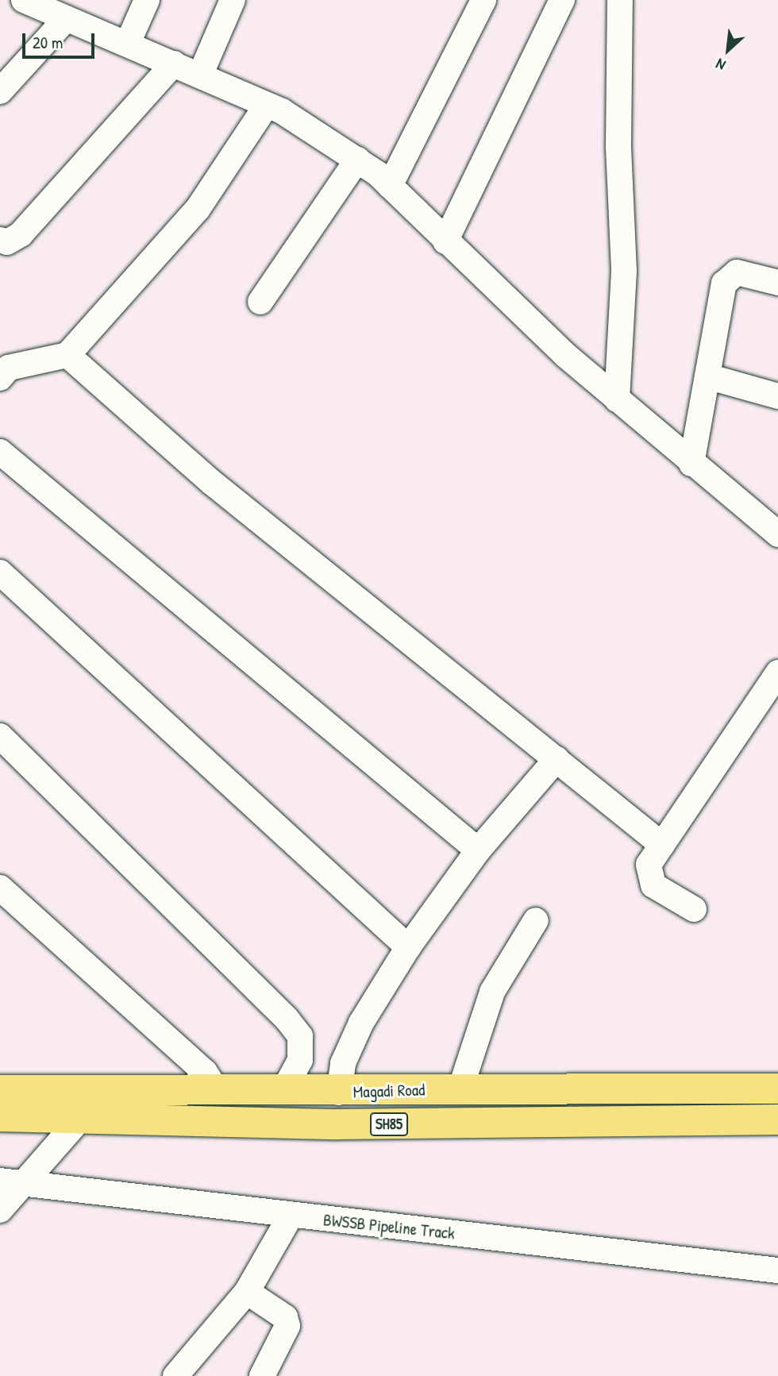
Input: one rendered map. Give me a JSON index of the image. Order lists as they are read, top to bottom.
{
  "streets": {
    "main road": ["Magadi Road", "SH85"],
    "street": ["BWSSB Pipeline Track"]
  },
  "scale_bar": "20 m",
  "north": "bottom left"
}
